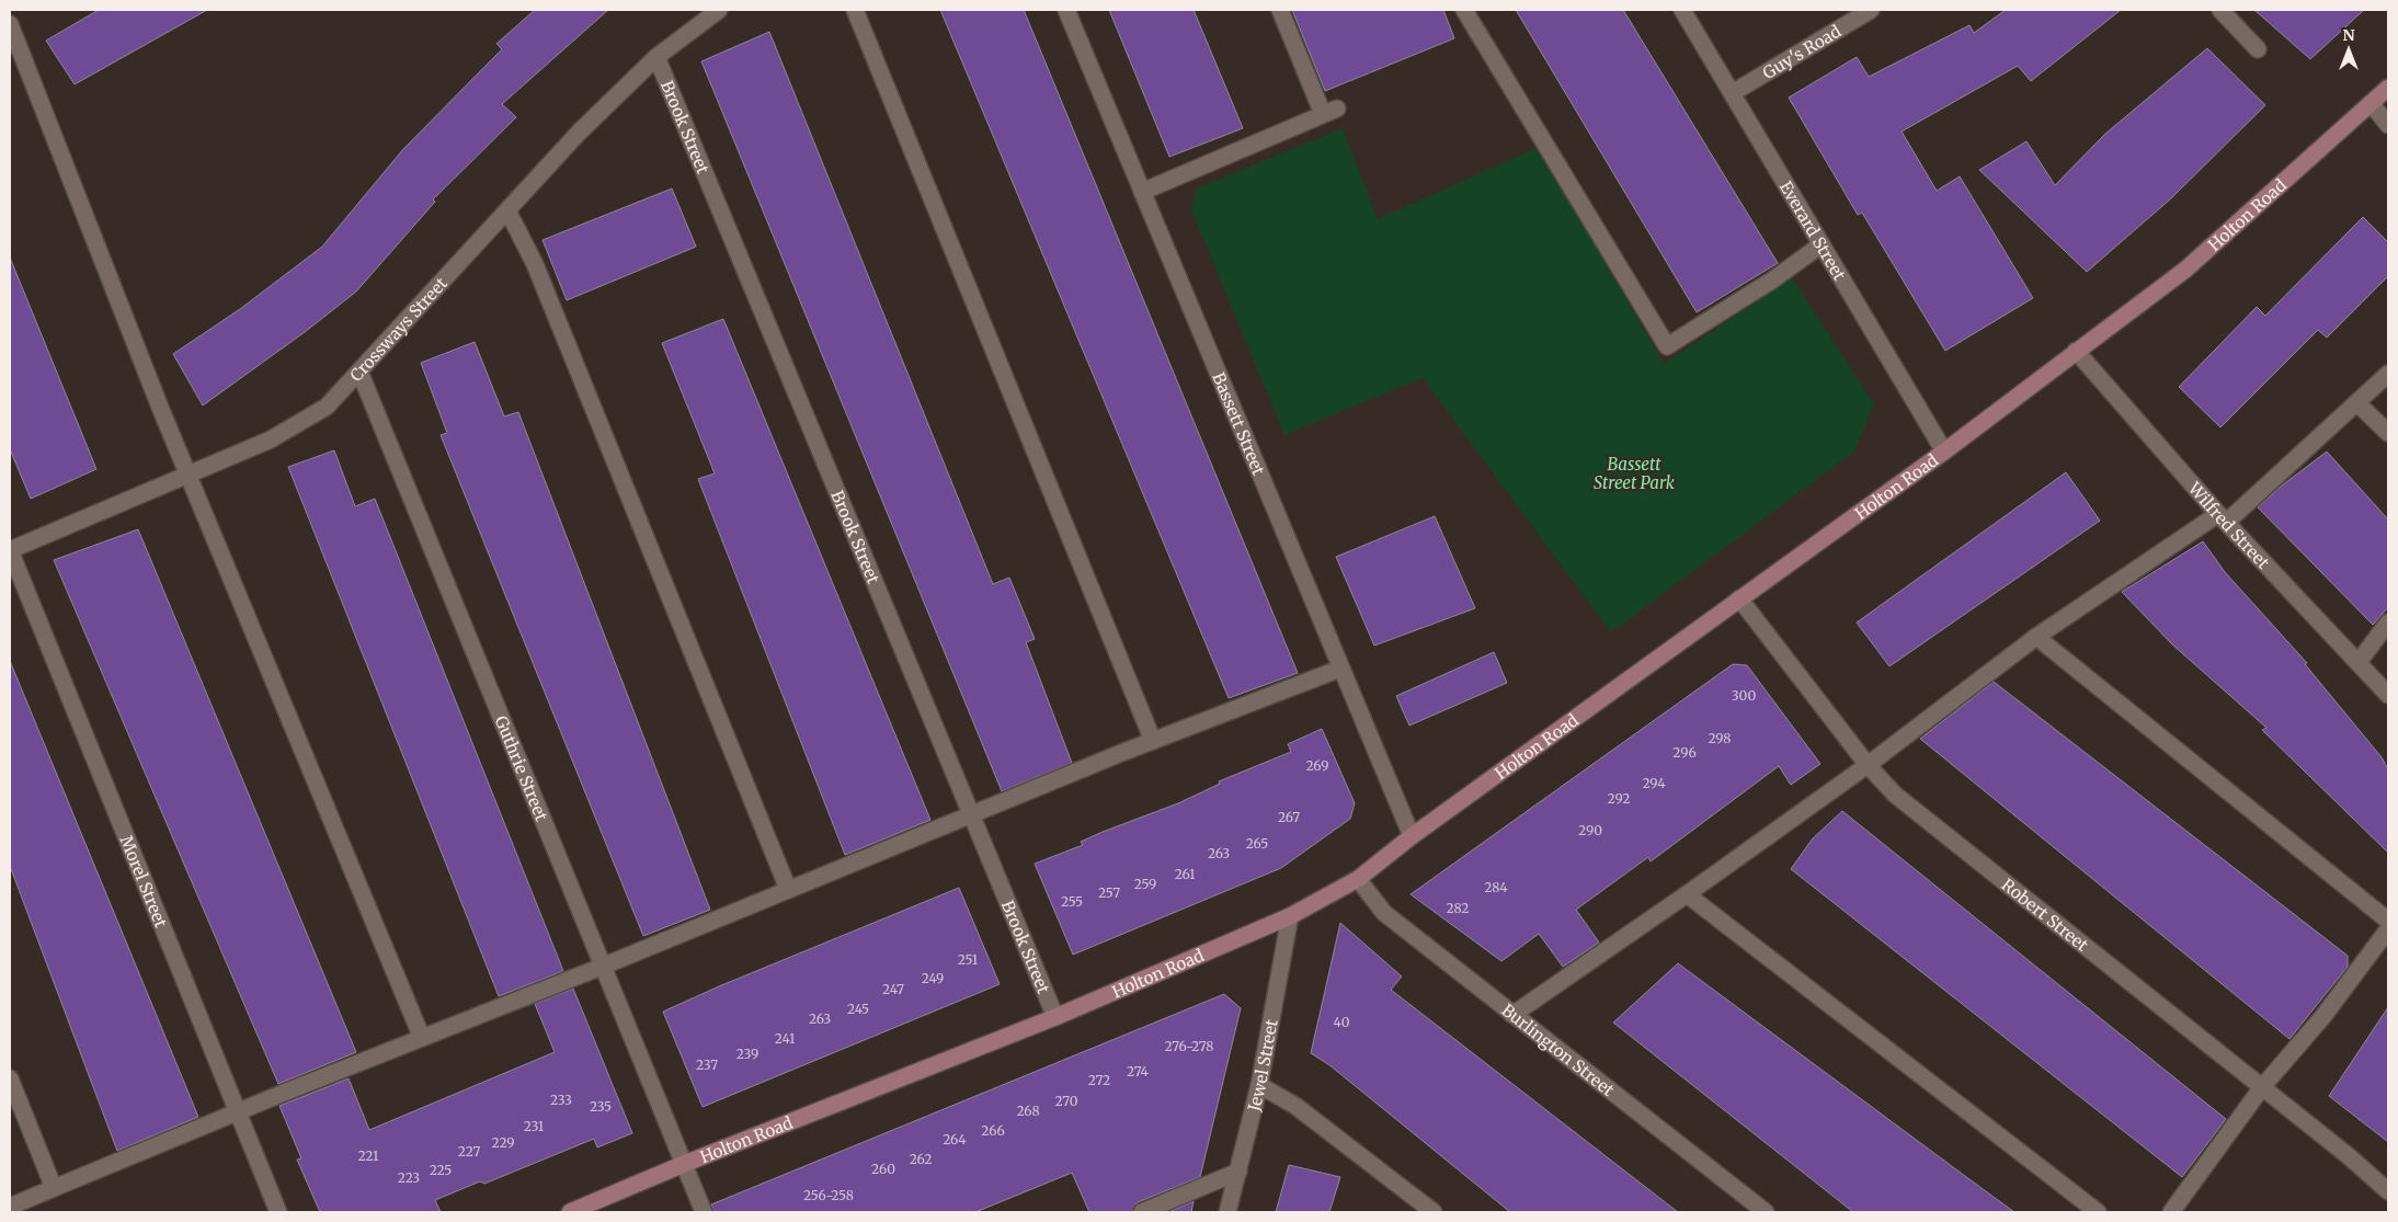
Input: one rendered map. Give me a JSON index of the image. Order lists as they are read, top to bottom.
{
  "streets": {
    "street": [
      "Guy's Road",
      "Brook Street",
      "Holton Road",
      "Everard Street",
      "Crossways Street",
      "Bassett Street",
      "Wilfred Street",
      "Guthrie Street",
      "Morel Street",
      "Robert Street",
      "Burlington Street",
      "Jewel Street"
    ]
  },
  "crossings": [
    ["Guy's Road", "Everard Street"],
    ["Brook Street", "Holton Road"],
    ["Brook Street", "Crossways Street"],
    ["Holton Road", "Everard Street"],
    ["Holton Road", "Bassett Street"],
    ["Holton Road", "Wilfred Street"],
    ["Holton Road", "Guthrie Street"],
    ["Holton Road", "Robert Street"],
    ["Holton Road", "Burlington Street"],
    ["Holton Road", "Jewel Street"],
    ["Crossways Street", "Guthrie Street"],
    ["Crossways Street", "Morel Street"]
  ],
  "parks": ["Bassett Street Park"],
  "house_numbers": [
    "300",
    "298",
    "296",
    "269",
    "294",
    "292",
    "267",
    "290",
    "265",
    "263",
    "261",
    "259",
    "284",
    "257",
    "255",
    "282",
    "251",
    "249",
    "247",
    "245",
    "263",
    "40",
    "241",
    "276-278",
    "239",
    "237",
    "274",
    "272",
    "233",
    "270",
    "235",
    "268",
    "231",
    "266",
    "264",
    "229",
    "227",
    "221",
    "262",
    "260",
    "225",
    "223",
    "256-258"
  ],
  "north": "top"
}
